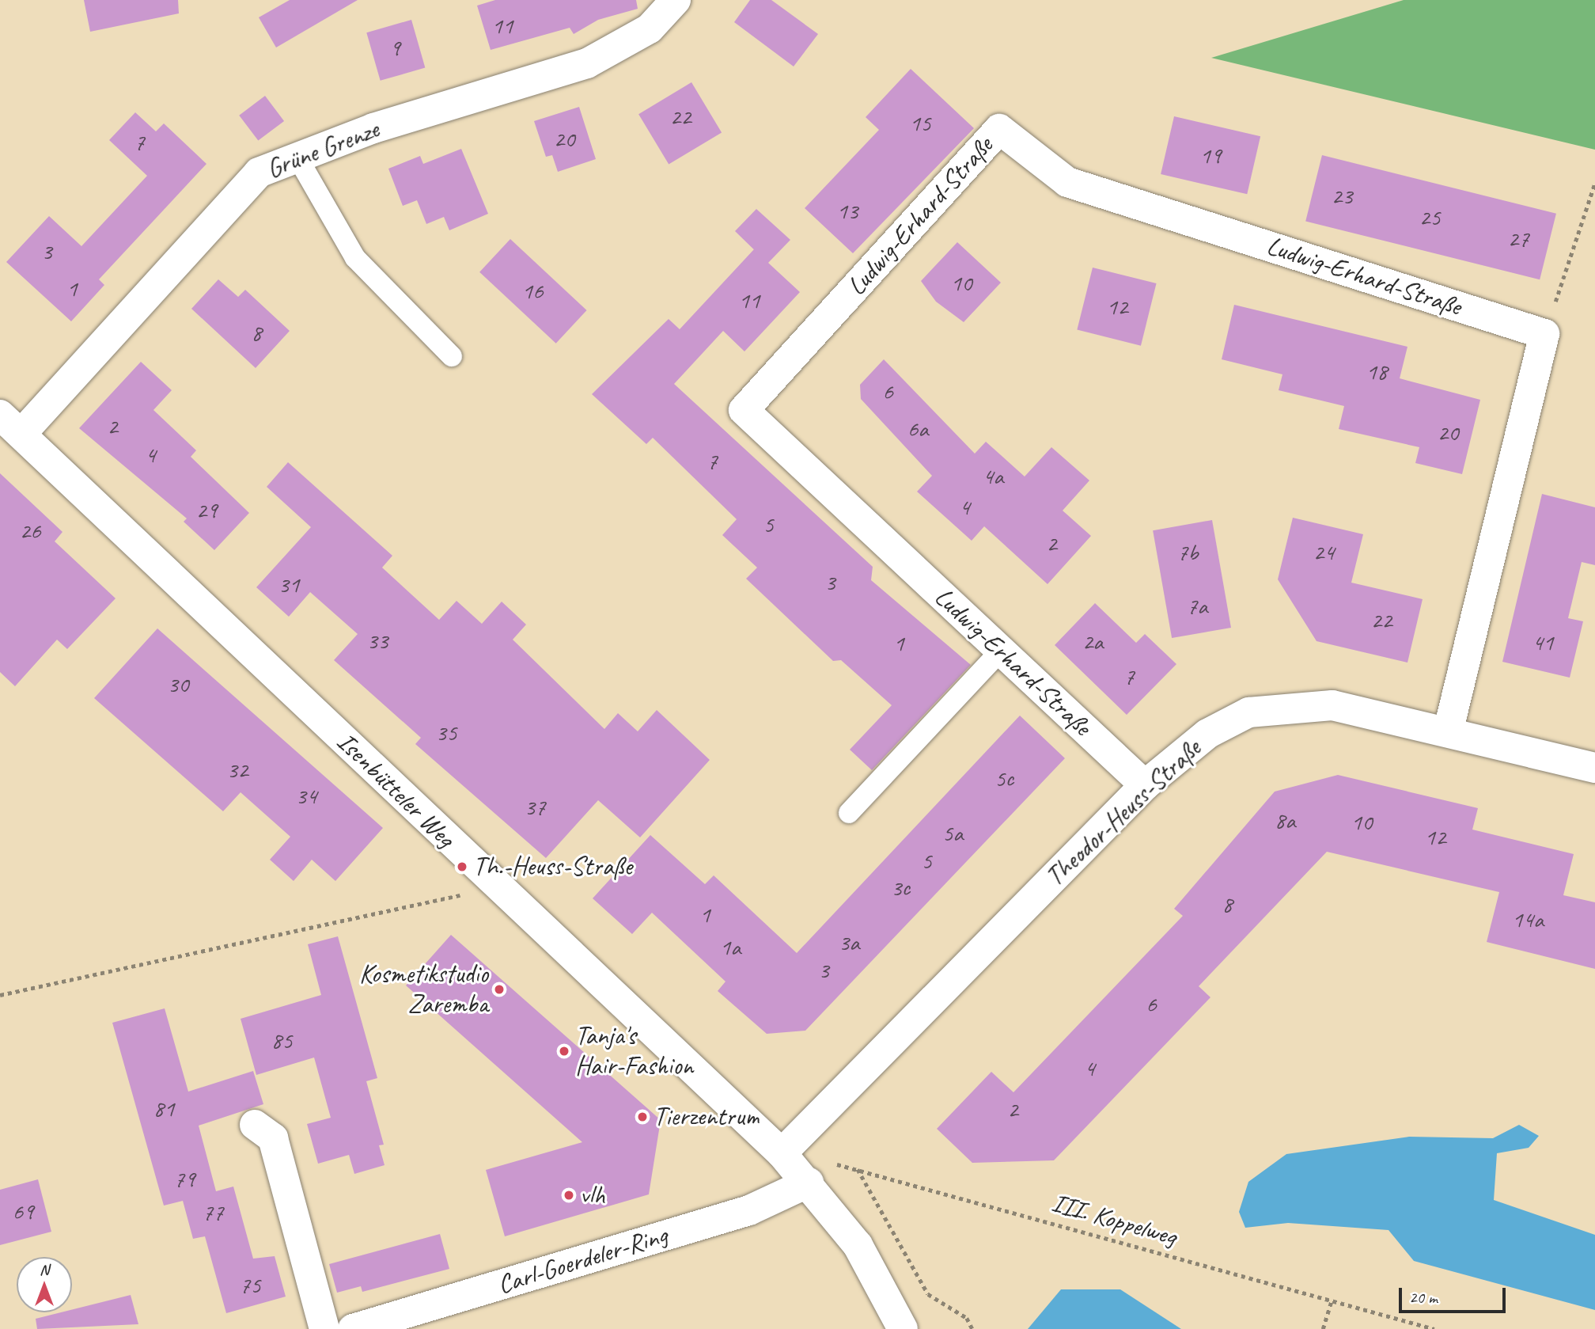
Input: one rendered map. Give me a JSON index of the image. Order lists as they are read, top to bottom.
{
  "streets": {
    "street": [
      "Grüne Grenze",
      "Ludwig-Erhard-Straße",
      "Isenbütteler Weg",
      "Theodor-Heuss-Straße",
      "Carl-Goerdeler-Ring"
    ],
    "path": ["III. Koppelweg"]
  },
  "crossings": [
    ["Grüne Grenze", "Isenbütteler Weg"],
    ["Ludwig-Erhard-Straße", "Theodor-Heuss-Straße"],
    ["Isenbütteler Weg", "Theodor-Heuss-Straße"],
    ["Isenbütteler Weg", "III. Koppelweg"],
    ["Isenbütteler Weg", "Carl-Goerdeler-Ring"],
    ["Theodor-Heuss-Straße", "III. Koppelweg"]
  ],
  "places": [
    "Th.-Heuss-Straße",
    "Kosmetikstudio Zaremba",
    "Tanja's Hair-Fashion",
    "Tierzentrum",
    "vlh"
  ],
  "house_numbers": [
    "11",
    "9",
    "22",
    "15",
    "20",
    "7",
    "19",
    "23",
    "13",
    "25",
    "27",
    "3",
    "10",
    "1",
    "16",
    "11",
    "12",
    "8",
    "18",
    "6",
    "2",
    "6a",
    "20",
    "4",
    "7",
    "4a",
    "4",
    "29",
    "5",
    "26",
    "2",
    "7b",
    "24",
    "3",
    "31",
    "7a",
    "22",
    "33",
    "2a",
    "41",
    "1",
    "7",
    "30",
    "35",
    "32",
    "5c",
    "34",
    "37",
    "8a",
    "10",
    "5a",
    "12",
    "5",
    "3c",
    "8",
    "1",
    "14a",
    "3a",
    "1a",
    "3",
    "6",
    "85",
    "4",
    "81",
    "2",
    "79",
    "69",
    "77",
    "75"
  ],
  "scale_bar": "20 m",
  "north": "top"
}
